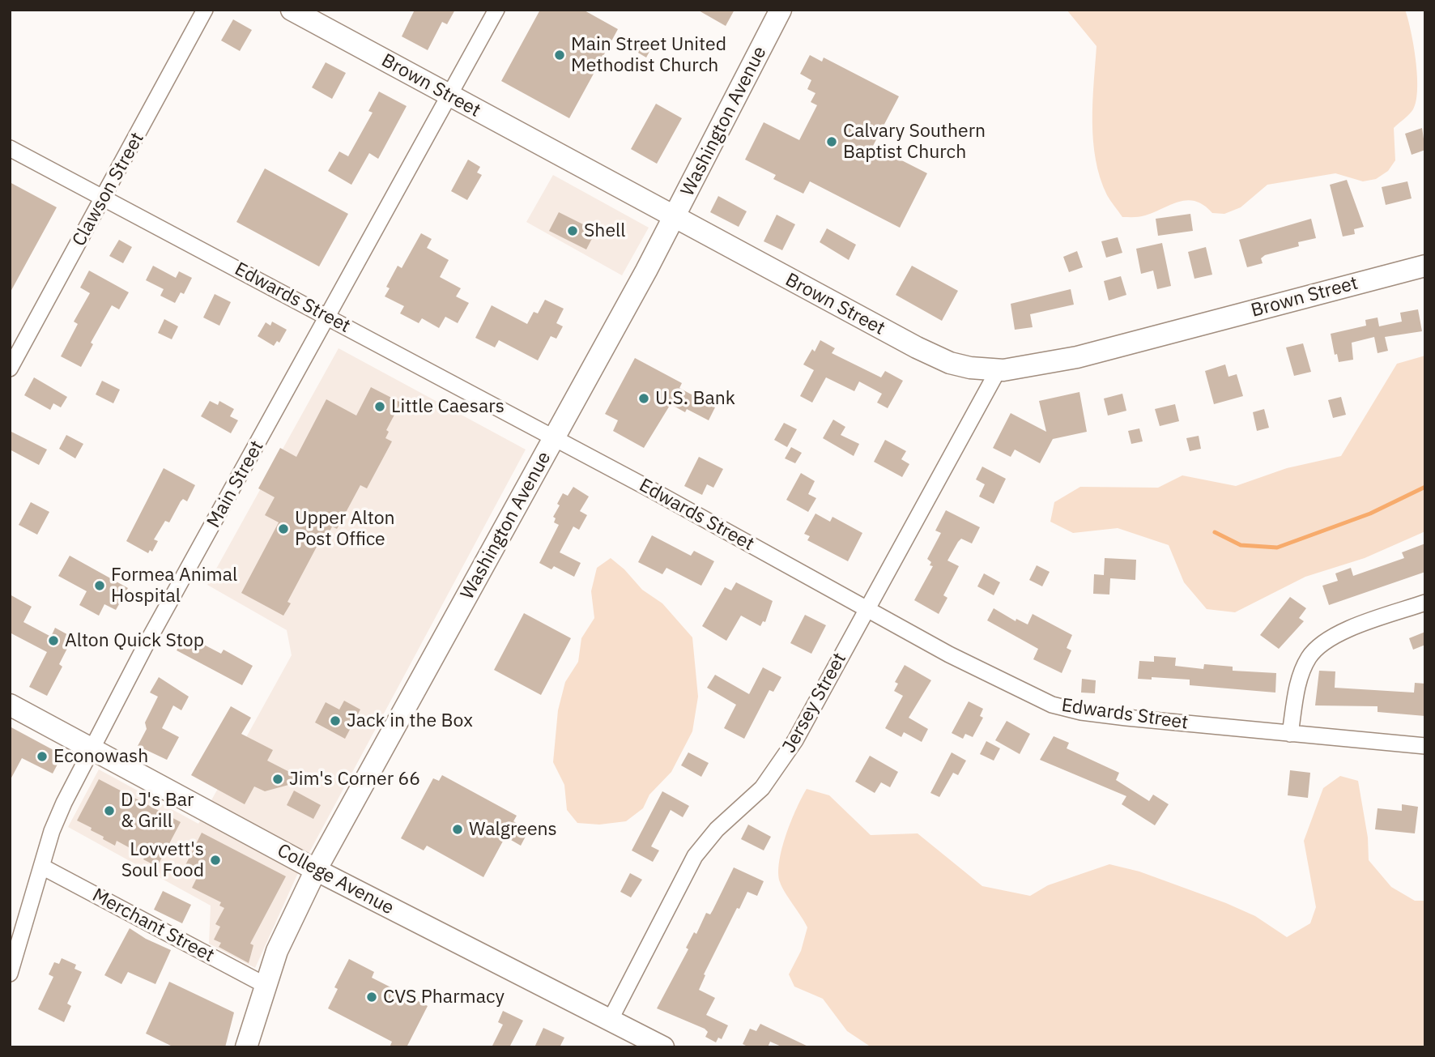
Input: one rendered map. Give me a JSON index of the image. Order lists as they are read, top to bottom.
{
  "streets": {
    "main road": ["Brown Street", "Washington Avenue", "College Avenue"],
    "street": [
      "Clawson Street",
      "Edwards Street",
      "Main Street",
      "Jersey Street",
      "Merchant Street"
    ]
  },
  "crossings": [
    ["Brown Street", "Washington Avenue"],
    ["Brown Street", "Main Street"],
    ["Brown Street", "Jersey Street"],
    ["Washington Avenue", "Edwards Street"],
    ["Washington Avenue", "College Avenue"],
    ["Washington Avenue", "Merchant Street"],
    ["Clawson Street", "Edwards Street"],
    ["Edwards Street", "Main Street"],
    ["Edwards Street", "Jersey Street"],
    ["Main Street", "College Avenue"],
    ["Main Street", "Merchant Street"],
    ["Jersey Street", "College Avenue"]
  ],
  "places": [
    "Main Street United Methodist Church",
    "Calvary Southern Baptist Church",
    "Shell",
    "U.S. Bank",
    "Little Caesars",
    "Upper Alton Post Office",
    "Formea Animal Hospital",
    "Alton Quick Stop",
    "Jack in the Box",
    "Econowash",
    "Jim's Corner 66",
    "D J's Bar & Grill",
    "Walgreens",
    "Lovvett's Soul Food",
    "CVS Pharmacy"
  ]
}
